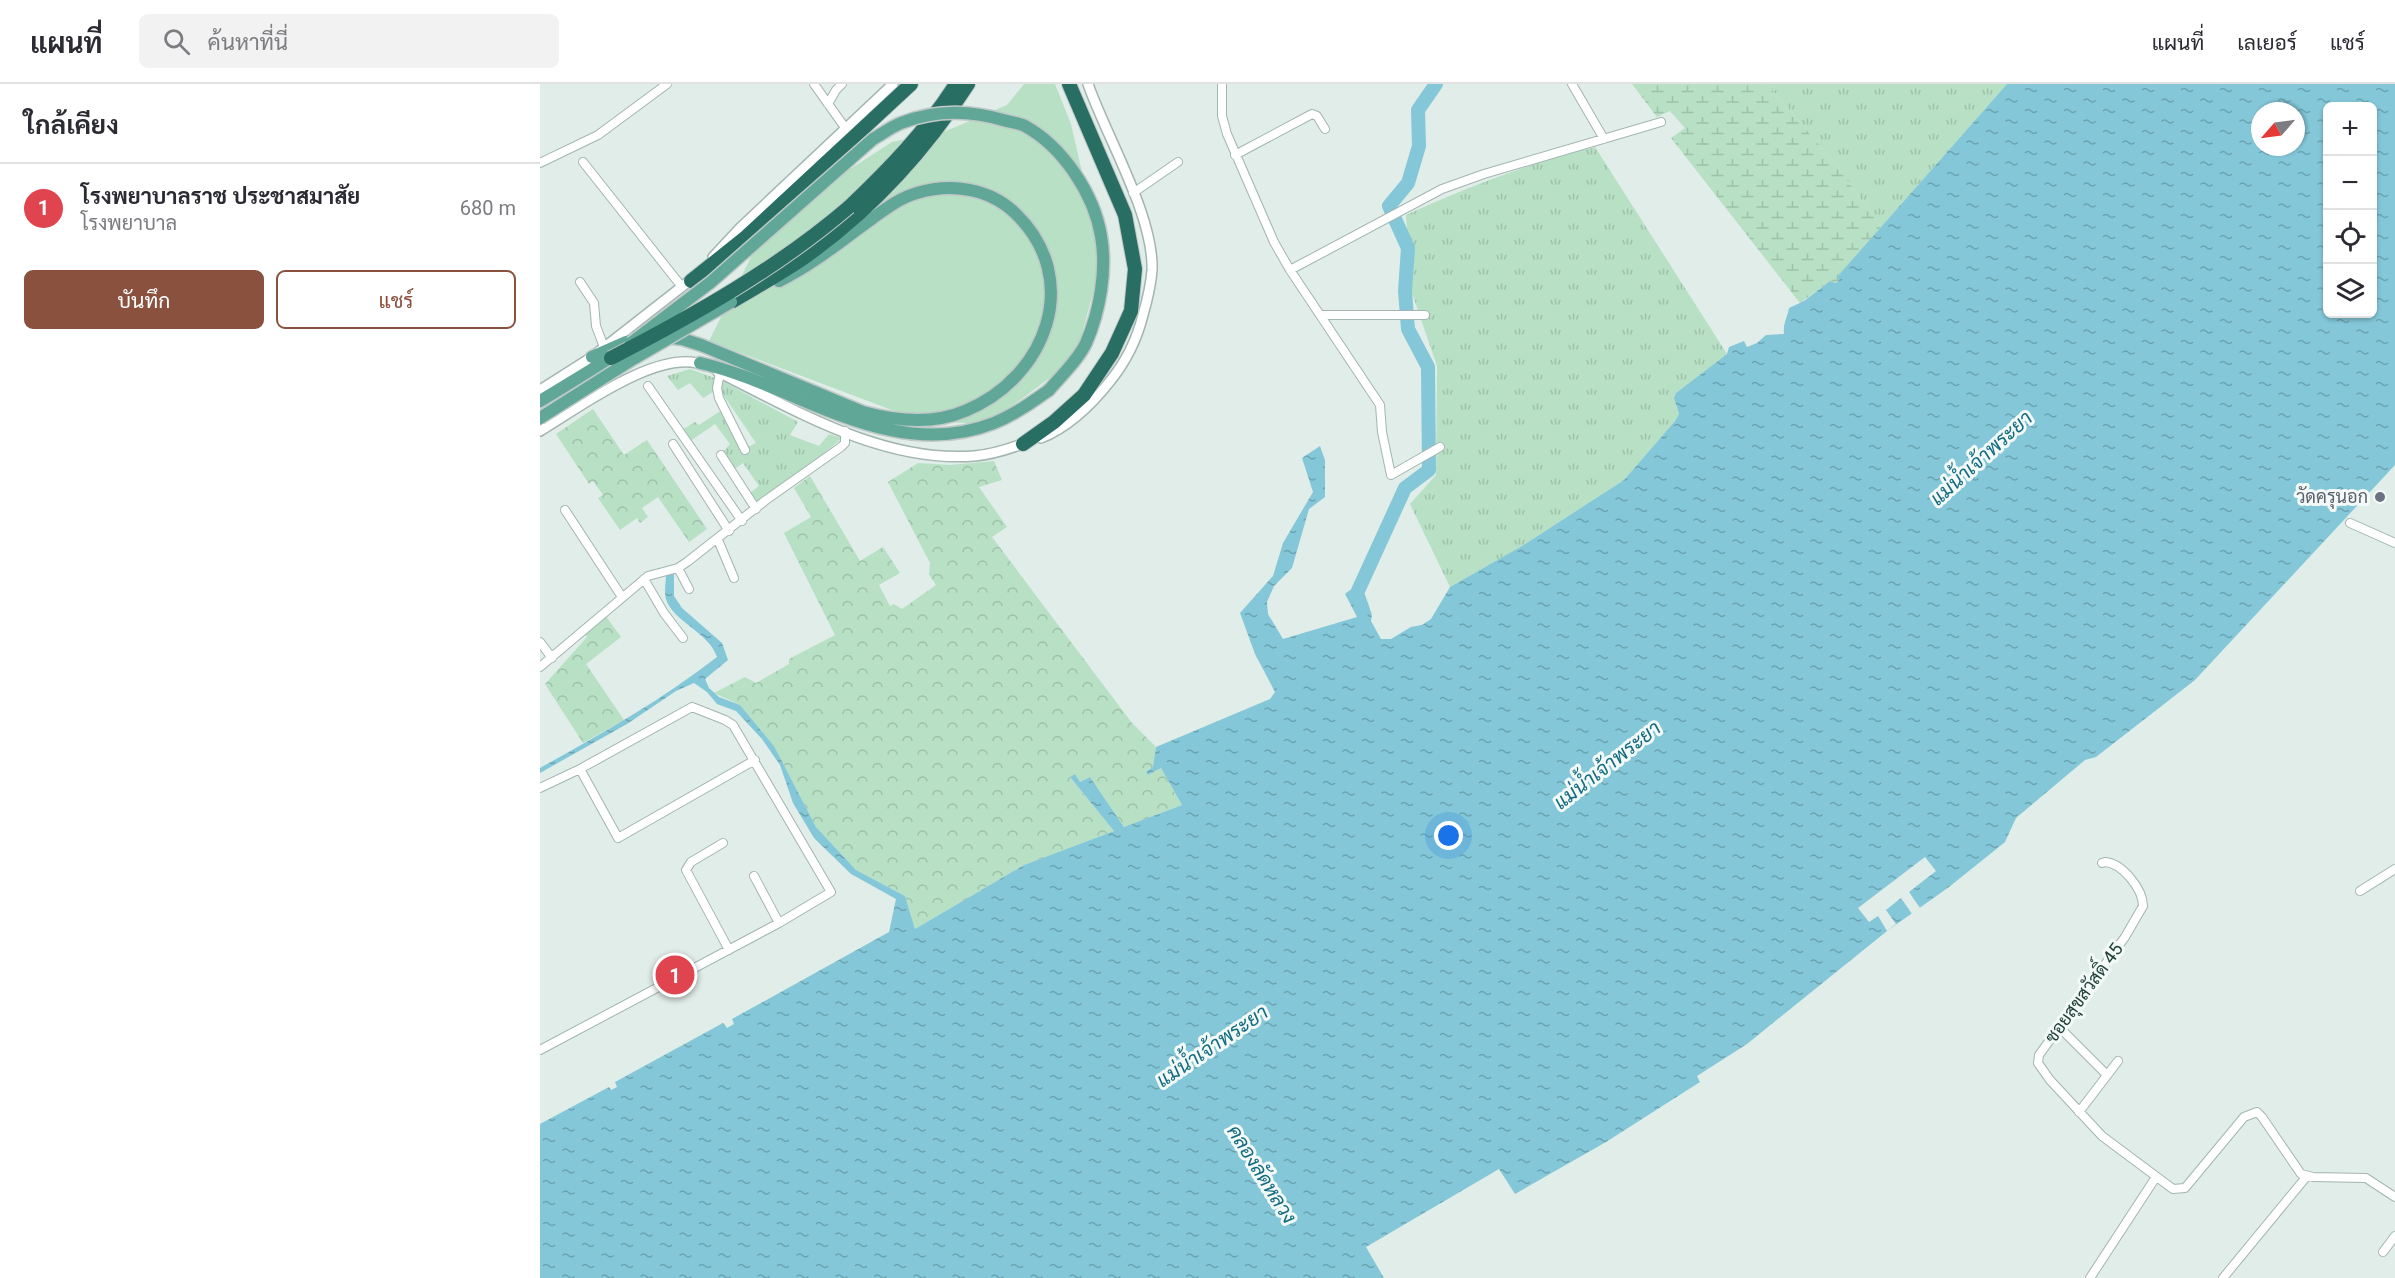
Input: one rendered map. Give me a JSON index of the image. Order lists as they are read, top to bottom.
{
  "streets": {
    "street": ["ซอยสุขสวัสดิ์ 45"]
  },
  "water": ["แม่น้ำเจ้าพระยา", "คลองลัดหลวง"],
  "places": ["วัดครุนอก"],
  "north": "bottom left",
  "page": {
    "header": "แผนที่",
    "search": "ค้นหาที่นี่",
    "nav": ["แผนที่", "เลเยอร์", "แชร์"],
    "heading": "ใกล้เคียง",
    "map_buttons": ["+", "−"],
    "list": [
      {
        "mark": "1",
        "name": "โรงพยาบาลราช ประชาสมาสัย",
        "note": "โรงพยาบาล",
        "value": "680 m"
      }
    ],
    "buttons": ["บันทึก", "แชร์"],
    "pins": "1"
  }
}
